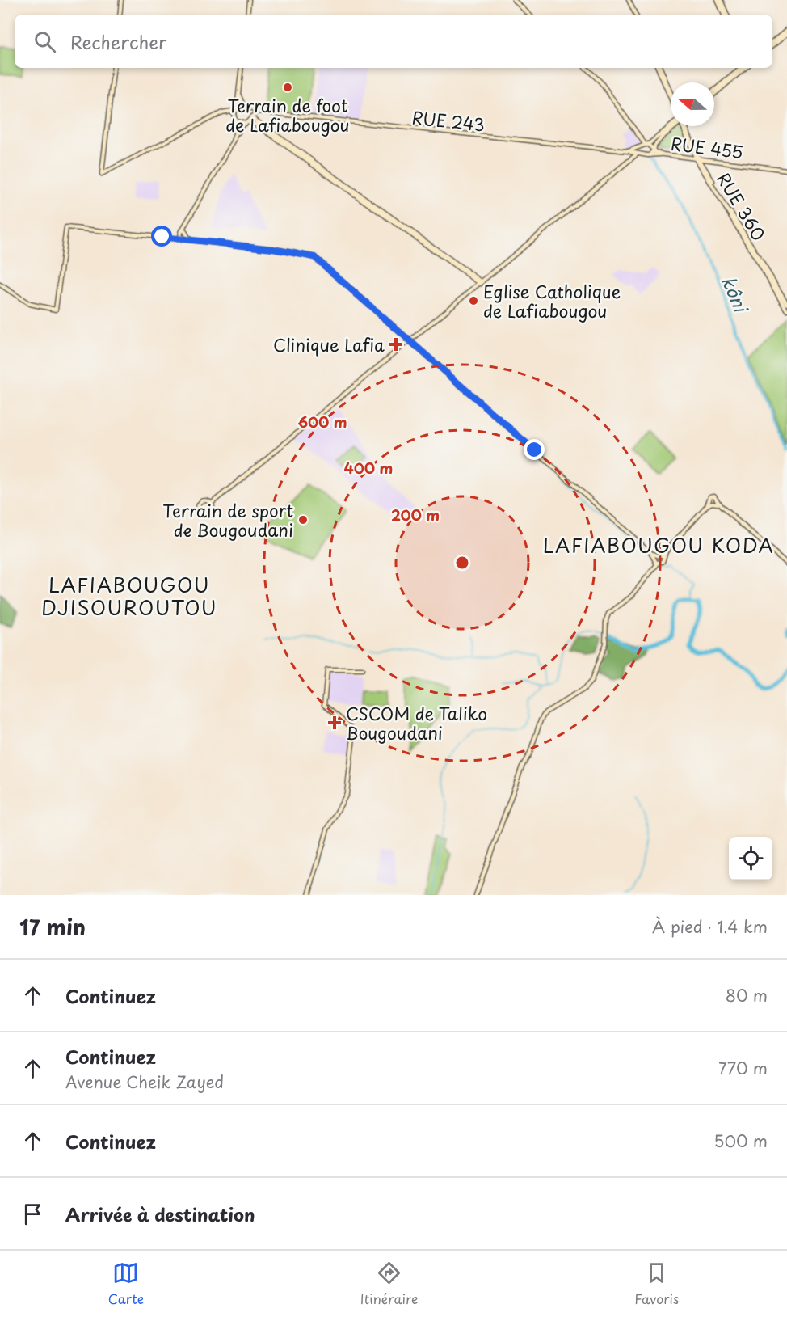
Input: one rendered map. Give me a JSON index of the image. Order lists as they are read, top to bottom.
{
  "streets": {
    "street": ["RUE 243", "RUE 455", "RUE 360"]
  },
  "crossings": [
    ["RUE 243", "RUE 455"],
    ["RUE 455", "RUE 360"]
  ],
  "districts": ["LAFIABOUGOU KODA", "LAFIABOUGOU DJISOUROUTOU"],
  "water": ["kôni"],
  "places": {
    "other": ["Terrain de foot de Lafiabougou", "Eglise Catholique de Lafiabougou", "Terrain de sport de Bougoudani"],
    "health": ["Clinique Lafia", "CSCOM de Taliko Bougoudani"]
  },
  "north": "left",
  "page": {
    "search": "Rechercher",
    "heading": ["17 min", "À pied · 1.4 km"],
    "list": [
      ["Continuez", "80 m"],
      ["Continuez", "Avenue Cheik Zayed", "770 m"],
      ["Continuez", "500 m"],
      "Arrivée à destination"
    ],
    "nav": ["Carte", "Itinéraire", "Favoris"]
  },
  "rings": ["600 m", "400 m", "200 m"]
}
